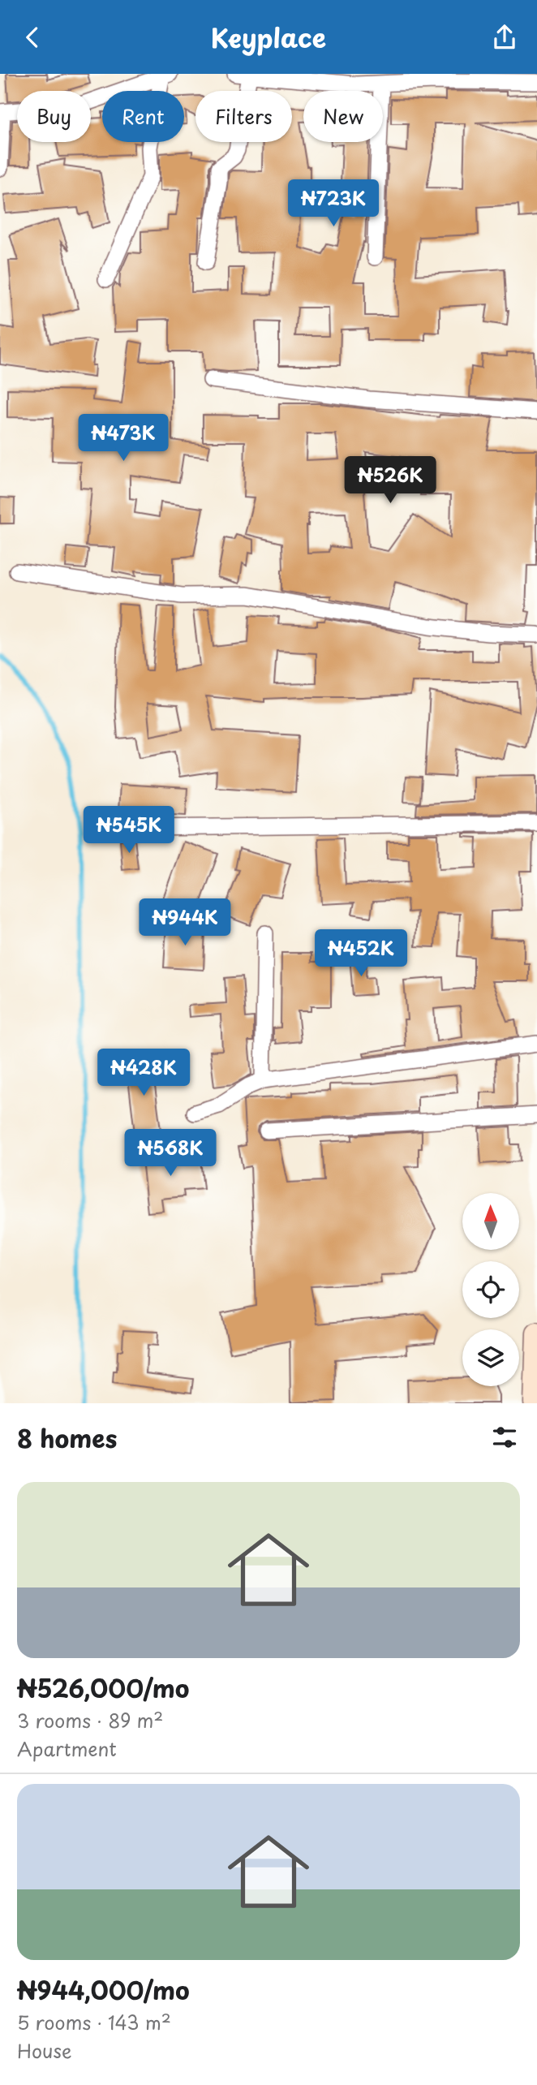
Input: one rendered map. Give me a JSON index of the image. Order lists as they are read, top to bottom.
{
  "north": "top",
  "page": {
    "header": "Keyplace",
    "chip": [
      "Buy",
      "Rent",
      "Filters",
      "New"
    ],
    "price": [
      "₦723K",
      "₦473K",
      "₦526K",
      "₦545K",
      "₦944K",
      "₦452K",
      "₦428K",
      "₦568K"
    ],
    "heading": "8 homes",
    "list": [
      {
        "name": "₦526,000/mo",
        "note": "3 rooms · 89 m² · Apartment"
      },
      {
        "name": "₦944,000/mo",
        "note": "5 rooms · 143 m² · House"
      }
    ]
  }
}
